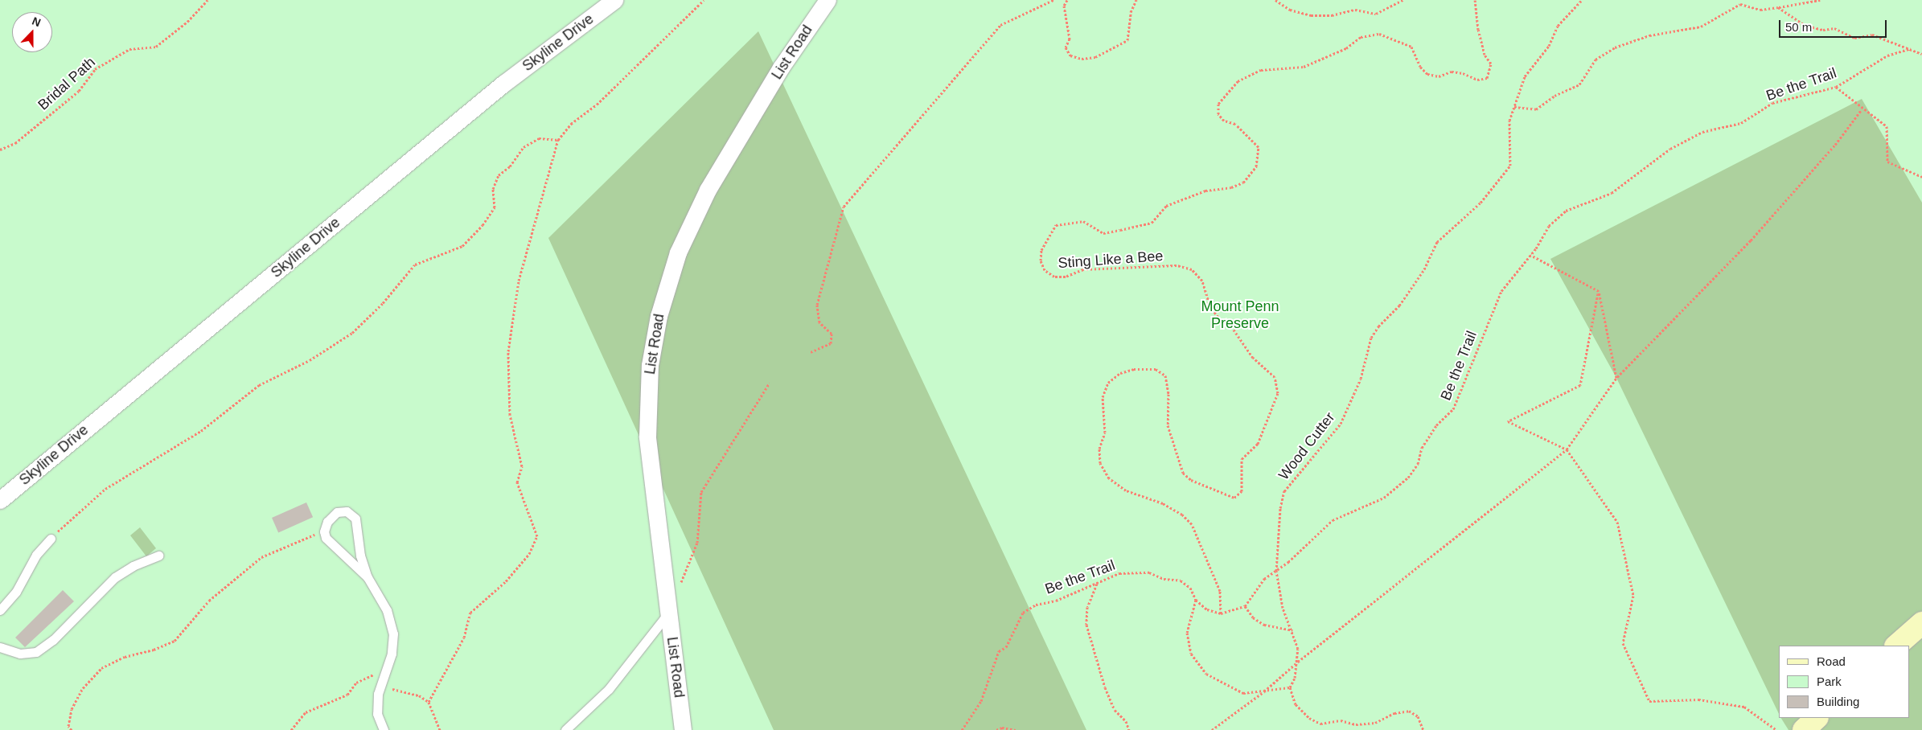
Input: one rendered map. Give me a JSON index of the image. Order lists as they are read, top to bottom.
{
  "streets": {
    "street": ["Skyline Drive", "List Road"],
    "path": [
      "Bridal Path",
      "Be the Trail",
      "Sting Like a Bee",
      "Wood Cutter"
    ]
  },
  "crossings": [
    ["Be the Trail", "Sting Like a Bee"],
    ["Be the Trail", "Wood Cutter"]
  ],
  "parks": ["Mount Penn Preserve"],
  "legend": ["Road", "Park", "Building"],
  "scale_bar": "50 m",
  "north": "top"
}
